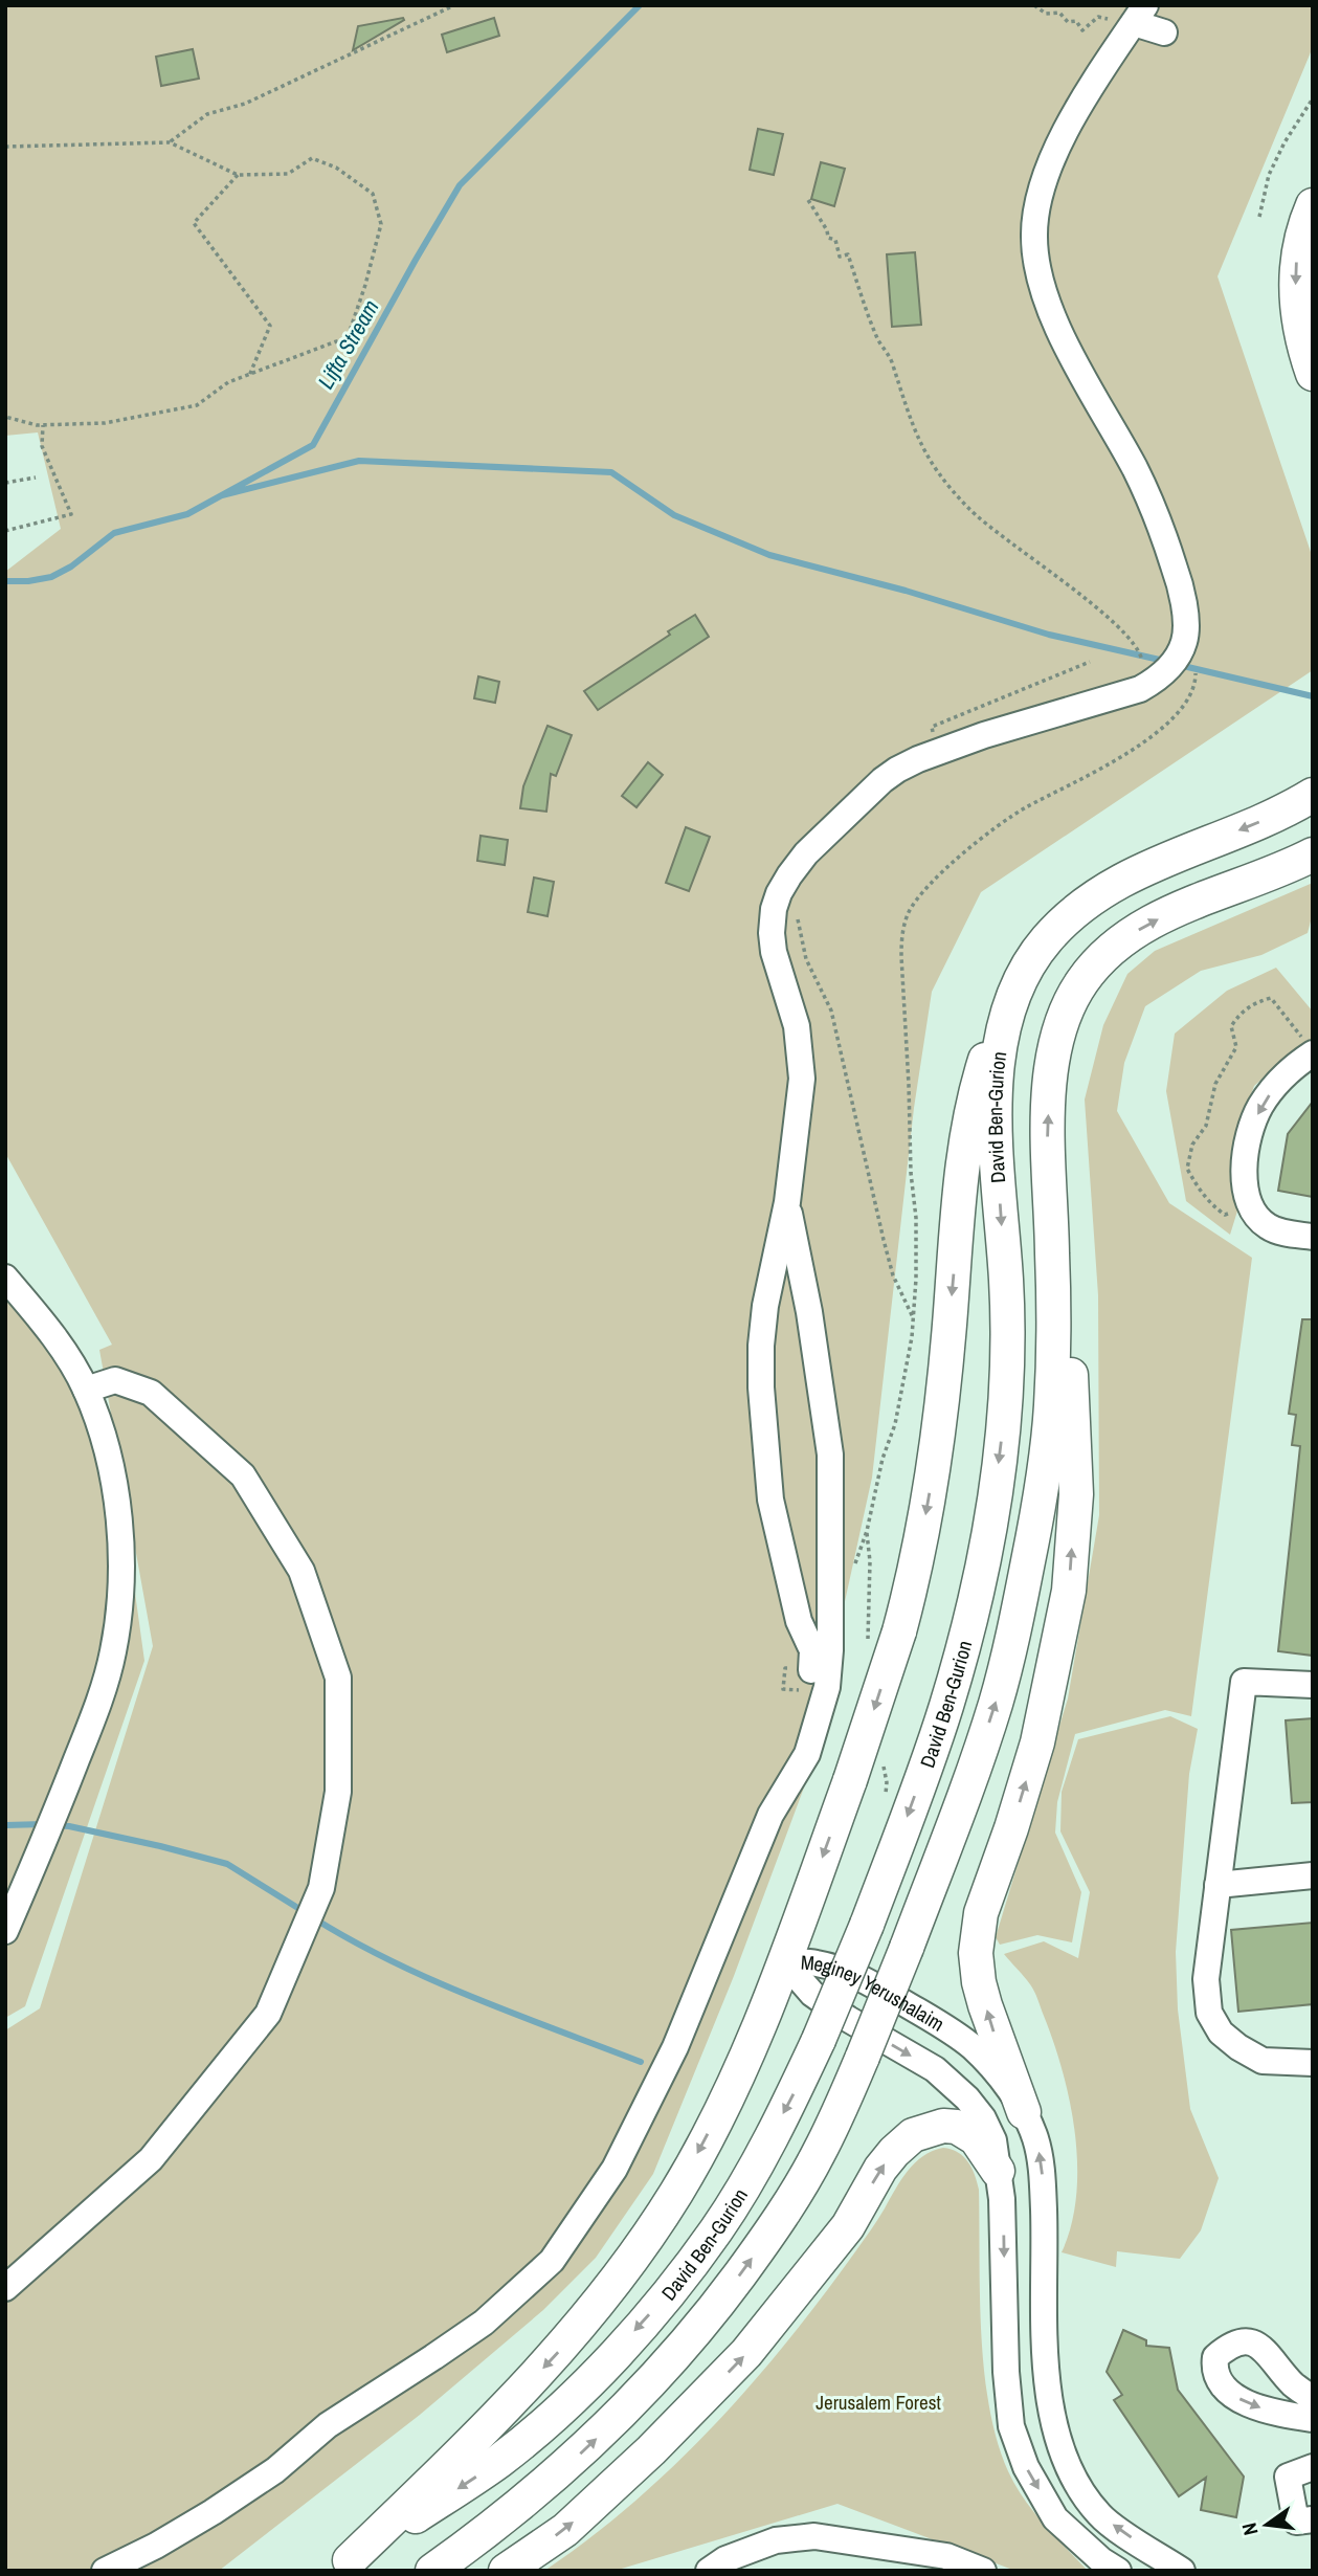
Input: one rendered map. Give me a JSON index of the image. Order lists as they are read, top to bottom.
{
  "streets": {
    "main road": ["David Ben-Gurion"],
    "street": ["Meginey Yerushalaim"]
  },
  "water": ["Lifta Stream"],
  "parks": ["Jerusalem Forest"],
  "north": "left"
}
